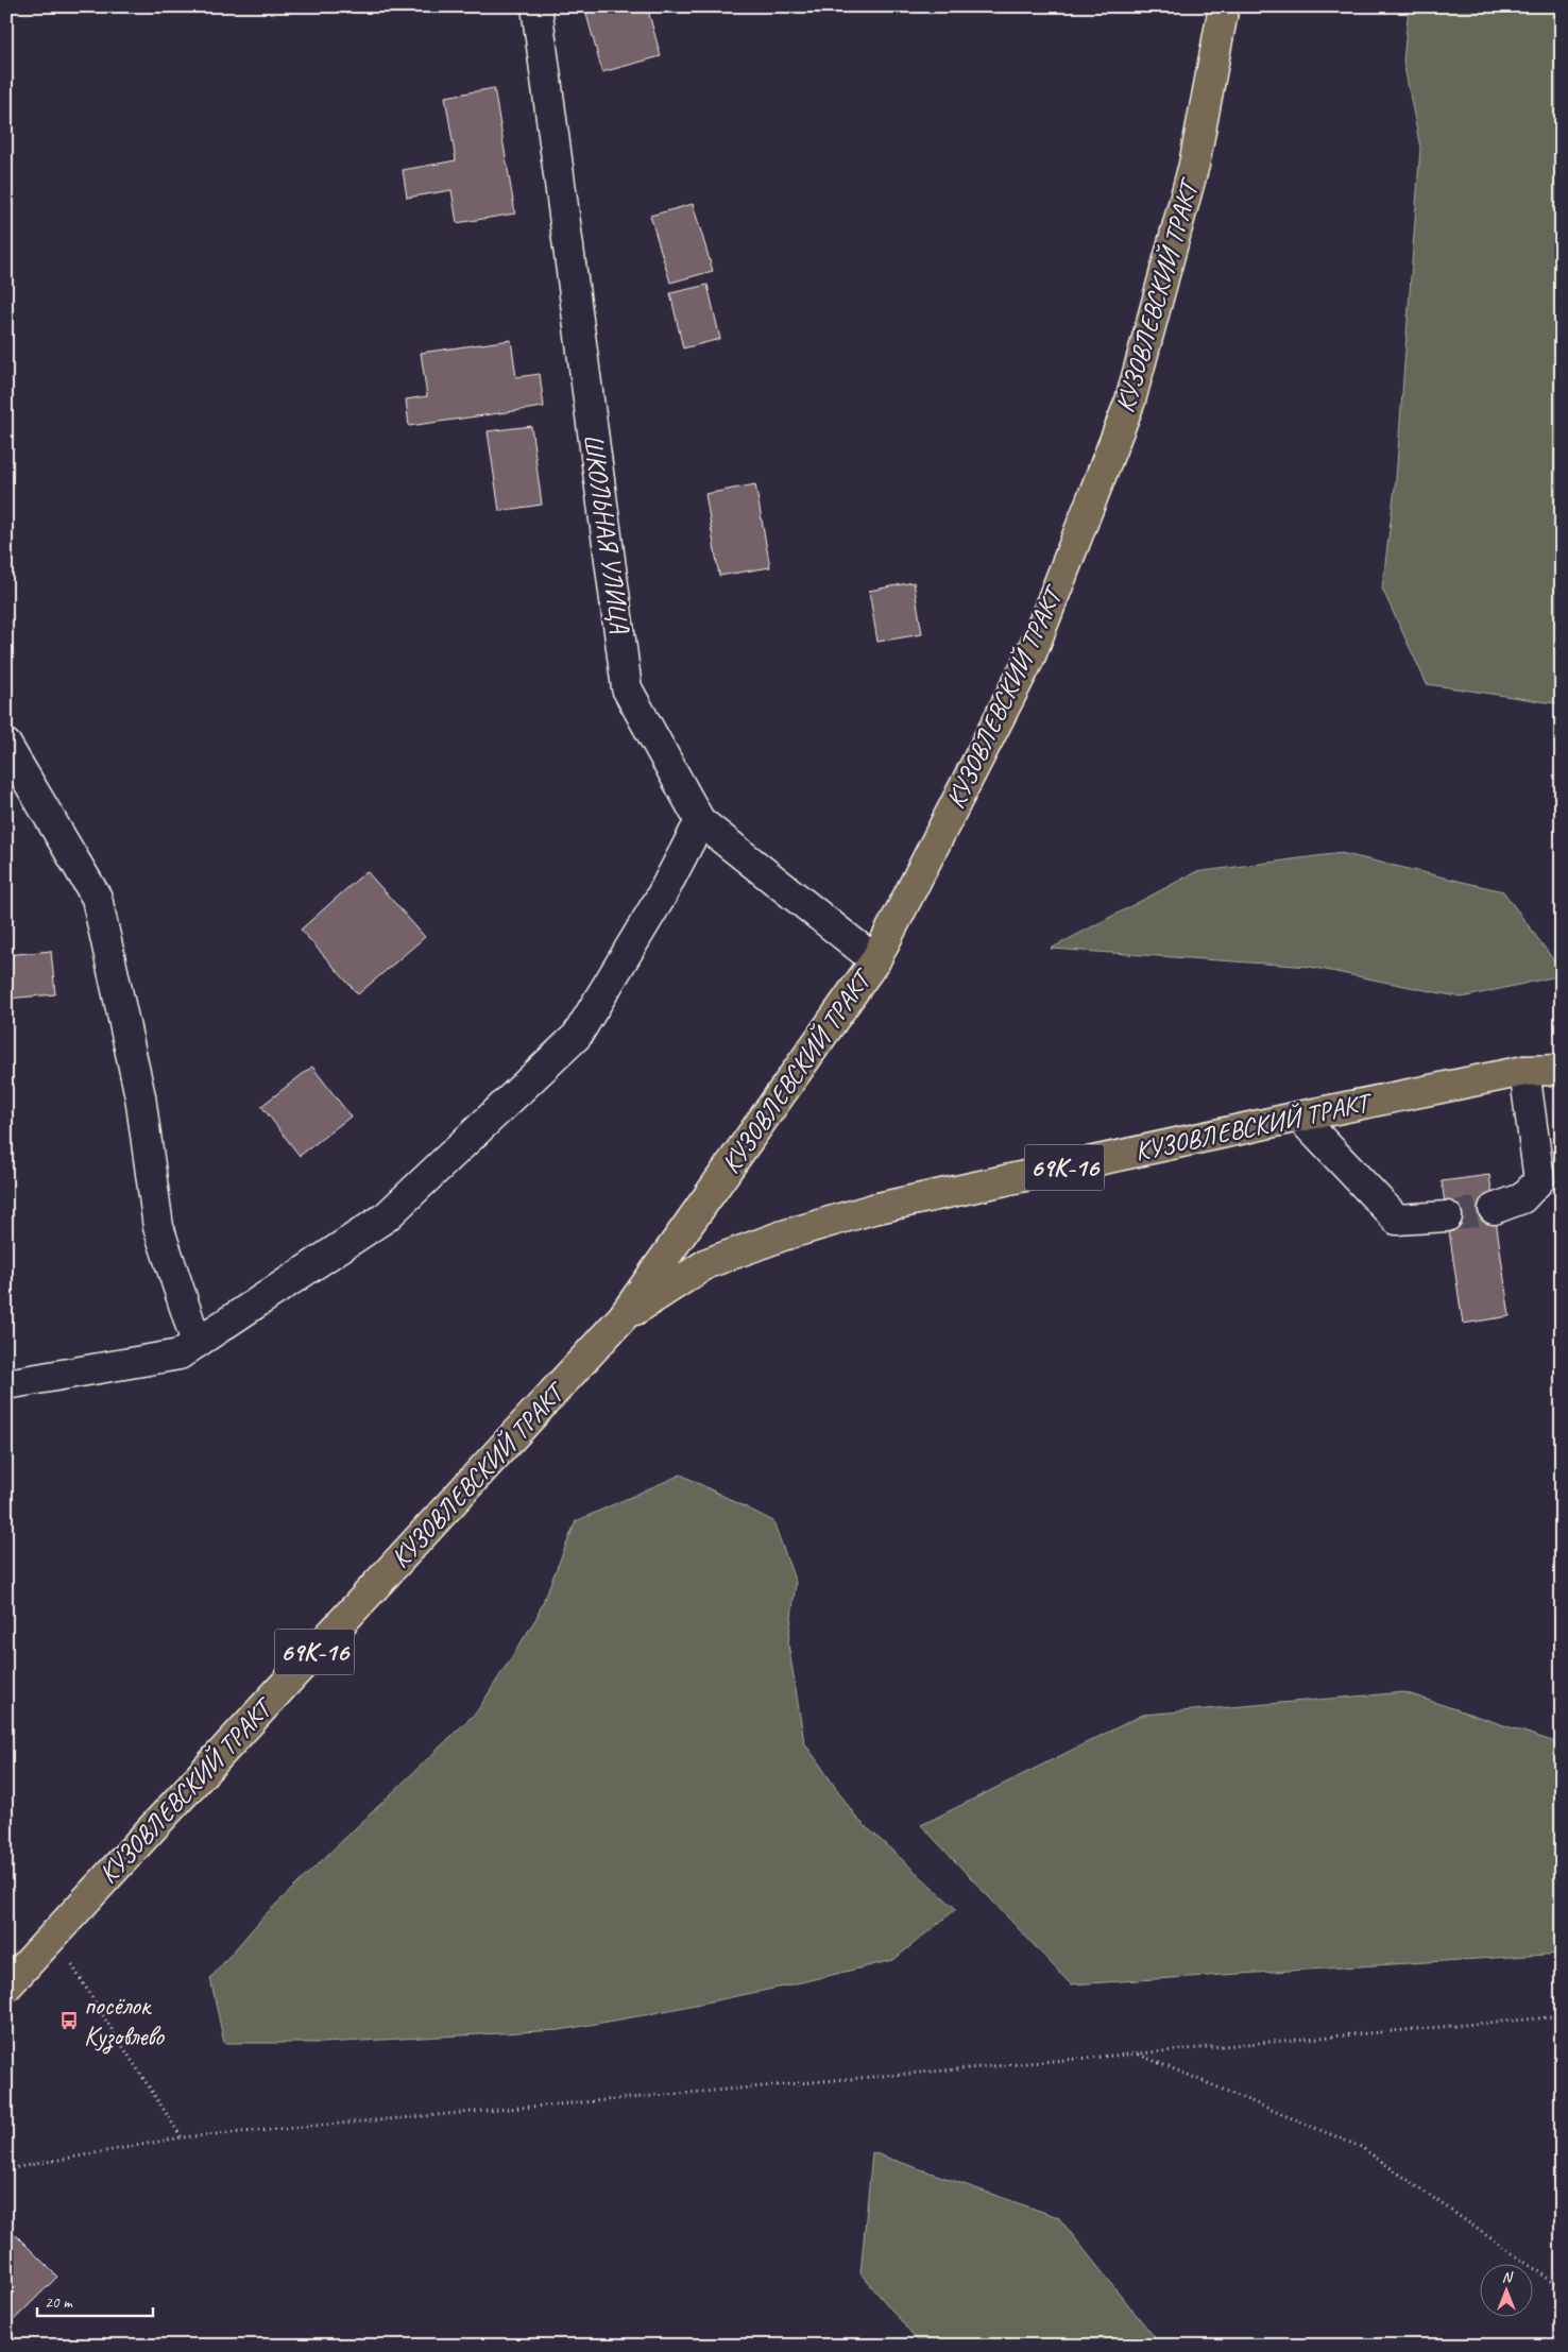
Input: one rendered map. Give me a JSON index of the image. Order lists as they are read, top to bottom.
{
  "streets": {
    "main road": ["КУЗОВЛЕВСКИЙ ТРАКТ", "69К-16"],
    "street": ["ШКОЛЬНАЯ УЛИЦА"]
  },
  "crossings": [
    ["КУЗОВЛЕВСКИЙ ТРАКТ", "ШКОЛЬНАЯ УЛИЦА"]
  ],
  "places": {
    "bus stop": ["посёлок Кузовлево"]
  },
  "scale_bar": "20 m",
  "north": "top"
}
